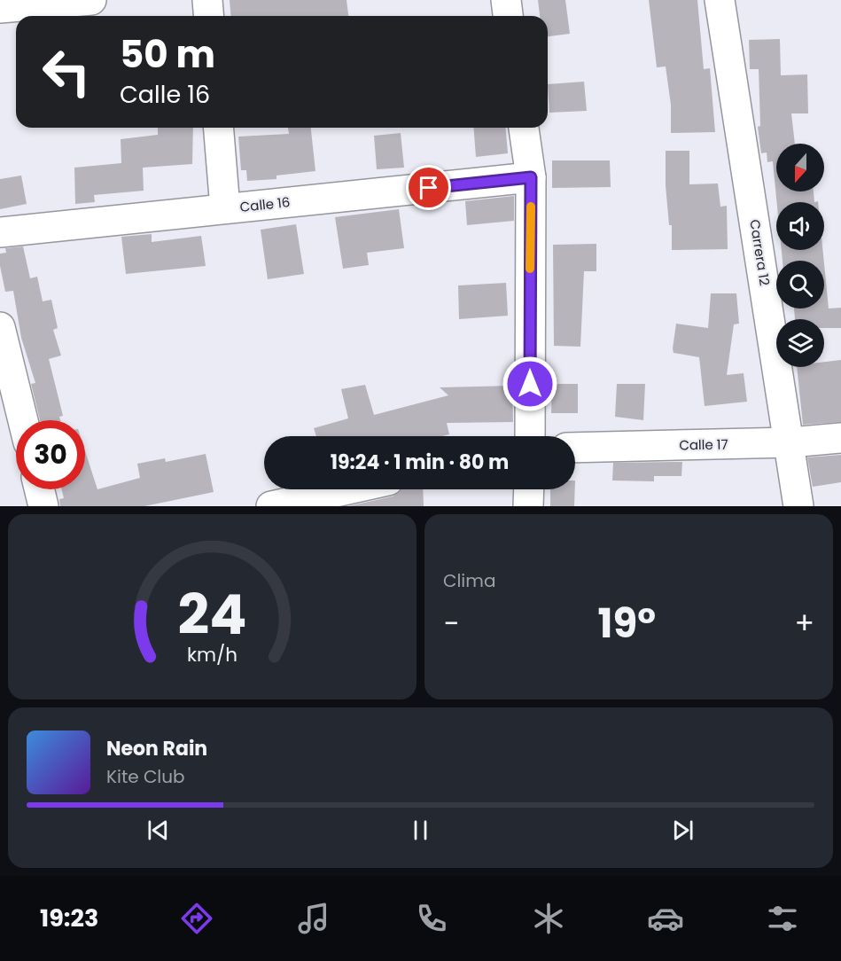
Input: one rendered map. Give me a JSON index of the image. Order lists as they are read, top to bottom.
{
  "streets": {
    "street": ["Calle 16", "Carrera 12", "Calle 17"]
  },
  "crossings": [
    ["Carrera 12", "Calle 17"]
  ],
  "north": "bottom",
  "page": {
    "turn": ["50 m", "Calle 16"],
    "limit": "30",
    "trip": "19:24 · 1 min · 80 m",
    "tile": "Clima",
    "heat": ["−", "19°", "+"],
    "song": ["Neon Rain", "Kite Club"],
    "tabs": "19:23",
    "gauge": ["24", "km/h"]
  }
}
